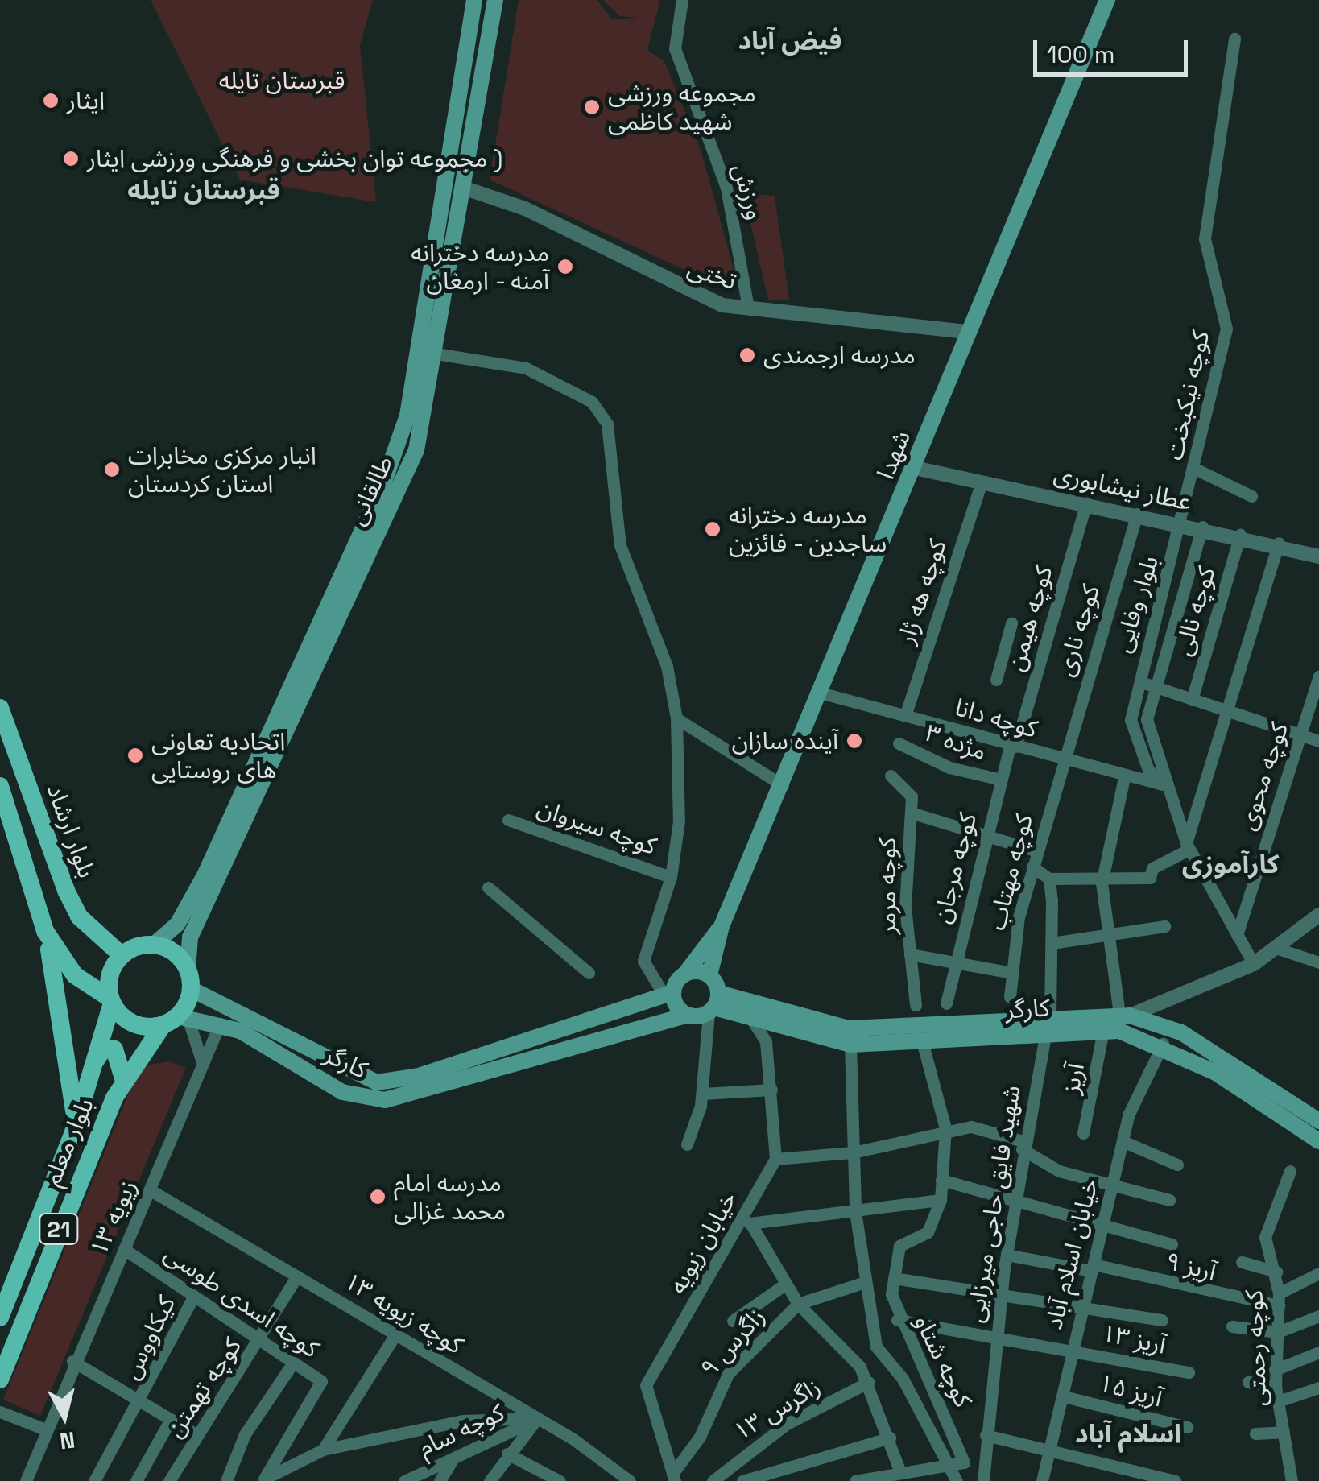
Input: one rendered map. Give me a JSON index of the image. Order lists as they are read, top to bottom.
{
  "streets": {
    "main road": [
      "شهدا",
      "طالقانی",
      "بلوار ارشاد",
      "کارگر",
      "بلوار معلم",
      "21"
    ],
    "street": [
      "ورزش",
      "تختی",
      "کوچه نیکبخت",
      "عطار نیشابوری",
      "کوچه هه ژار",
      "بلوار وفایی",
      "کوچه نالی",
      "کوچه هیمن",
      "کوچه ناری",
      "کوچه دانا",
      "مژده ۳",
      "کوچه محوی",
      "کوچه سیروان",
      "کوچه مرجان",
      "کوچه مهتاب",
      "کوچه مرمر",
      "آریز",
      "شهید فایق حاجی میرزایی",
      "زیویه ۱۳",
      "خیابان زیویه",
      "خیابان اسلام آباد",
      "آریز ۹",
      "کوچه اسدی طوسی",
      "کوچه زیویه ۱۳",
      "کیکاووس",
      "آریز ۱۳",
      "زاگرس ۹",
      "کوچه رحمتی",
      "کوچه شتاو",
      "کوچه تهمتن",
      "آریز ۱۵",
      "زاگرس ۱۳",
      "کوچه سام"
    ]
  },
  "crossings": [
    ["ورزش", "تختی"],
    ["تختی", "شهدا"],
    ["تختی", "طالقانی"],
    ["کوچه نیکبخت", "عطار نیشابوری"],
    ["کوچه نیکبخت", "بلوار وفایی"],
    ["شهدا", "عطار نیشابوری"],
    ["شهدا", "کوچه دانا"],
    ["عطار نیشابوری", "کوچه هه ژار"],
    ["عطار نیشابوری", "بلوار وفایی"],
    ["عطار نیشابوری", "کوچه نالی"],
    ["عطار نیشابوری", "کوچه هیمن"],
    ["عطار نیشابوری", "کوچه ناری"],
    ["طالقانی", "بلوار ارشاد"],
    ["طالقانی", "کارگر"],
    ["طالقانی", "بلوار معلم"],
    ["کوچه هه ژار", "کوچه دانا"],
    ["بلوار وفایی", "کوچه نالی"],
    ["بلوار وفایی", "کوچه محوی"],
    ["کوچه هیمن", "کوچه دانا"],
    ["کوچه هیمن", "کوچه مرجان"],
    ["کوچه ناری", "کوچه دانا"],
    ["کوچه ناری", "کوچه مهتاب"],
    ["کوچه دانا", "کوچه مرجان"],
    ["کوچه دانا", "کوچه مهتاب"],
    ["مژده ۳", "کوچه مرجان"],
    ["بلوار ارشاد", "کارگر"],
    ["بلوار ارشاد", "بلوار معلم"],
    ["کارگر", "آریز"],
    ["کارگر", "بلوار معلم"],
    ["کارگر", "شهید فایق حاجی میرزایی"],
    ["کارگر", "زیویه ۱۳"],
    ["کارگر", "خیابان اسلام آباد"],
    ["کارگر", "کوچه شتاو"],
    ["شهید فایق حاجی میرزایی", "آریز ۹"],
    ["شهید فایق حاجی میرزایی", "آریز ۱۳"],
    ["زیویه ۱۳", "کوچه اسدی طوسی"],
    ["زیویه ۱۳", "کوچه زیویه ۱۳"],
    ["خیابان زیویه", "زاگرس ۹"],
    ["خیابان اسلام آباد", "آریز ۹"],
    ["خیابان اسلام آباد", "آریز ۱۳"],
    ["خیابان اسلام آباد", "آریز ۱۵"],
    ["آریز ۹", "کوچه رحمتی"],
    ["کوچه اسدی طوسی", "کیکاووس"],
    ["کوچه اسدی طوسی", "کوچه تهمتن"],
    ["کوچه زیویه ۱۳", "کوچه تهمتن"],
    ["کوچه زیویه ۱۳", "کوچه سام"],
    ["آریز ۱۳", "کوچه شتاو"]
  ],
  "districts": [
    "فیض آباد",
    "قبرستان تایله",
    "کارآموزی",
    "اسلام آباد"
  ],
  "parks": ["قبرستان تایله"],
  "places": [
    "ایثار",
    "مجموعه ورزشی شهید کاظمی",
    "مجموعه توان بخشی و فرهنگی ورزشی ایثار )",
    "مدرسه دخترانه آمنه - ارمغان",
    "مدرسه ارجمندی",
    "انبار مرکزی مخابرات استان کردستان",
    "مدرسه دخترانه ساجدین - فائزین",
    "آینده سازان",
    "اتحادیه تعاونی های روستایی",
    "مدرسه امام محمد غزالی"
  ],
  "scale_bar": "100 m",
  "north": "bottom"
}
